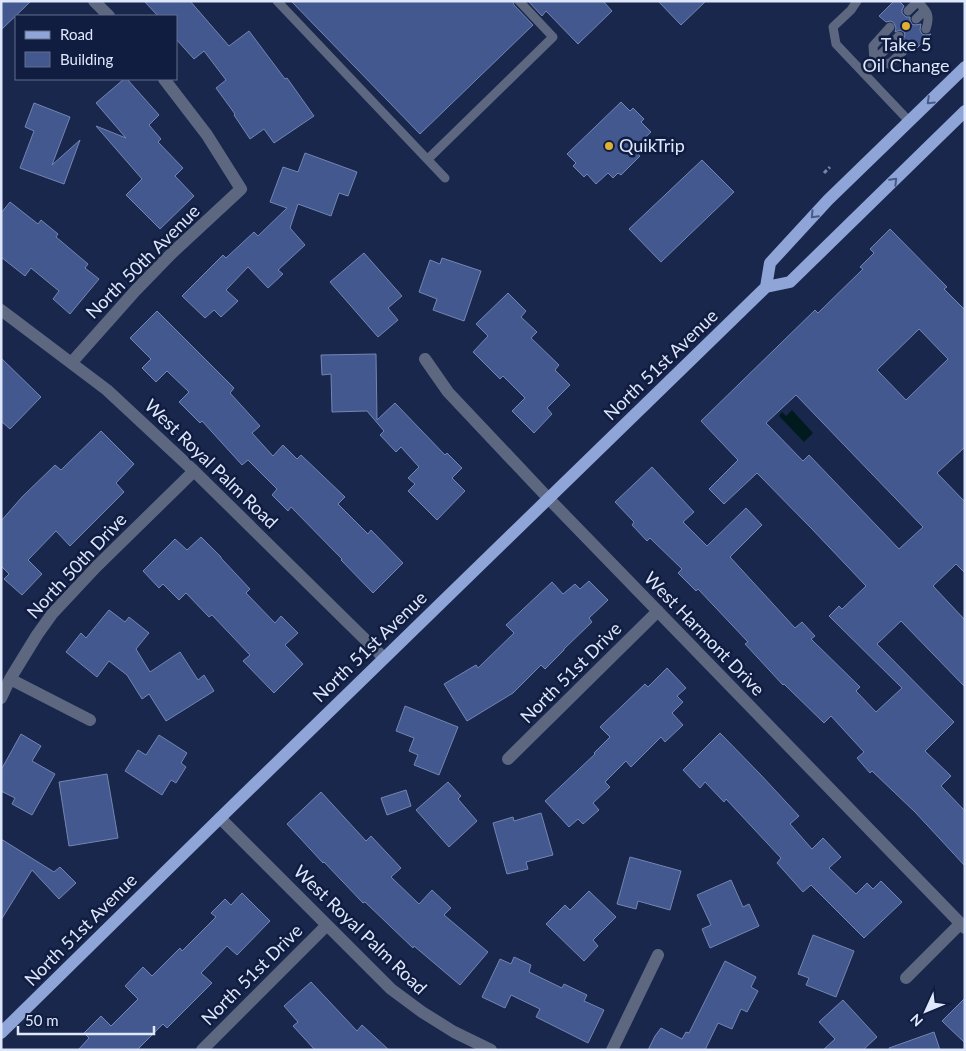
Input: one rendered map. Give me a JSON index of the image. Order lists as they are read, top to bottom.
{
  "streets": {
    "main road": ["North 51st Avenue"],
    "street": [
      "North 50th Avenue",
      "West Royal Palm Road",
      "North 50th Drive",
      "West Harmont Drive",
      "North 51st Drive"
    ]
  },
  "crossings": [
    ["North 50th Avenue", "West Royal Palm Road"],
    ["North 51st Avenue", "West Royal Palm Road"],
    ["North 51st Avenue", "West Harmont Drive"],
    ["West Royal Palm Road", "North 50th Drive"],
    ["West Royal Palm Road", "North 51st Drive"],
    ["West Harmont Drive", "North 51st Drive"]
  ],
  "places": ["Take 5 Oil Change", "QuikTrip"],
  "legend": ["Road", "Building"],
  "scale_bar": "50 m",
  "north": "bottom left"
}
